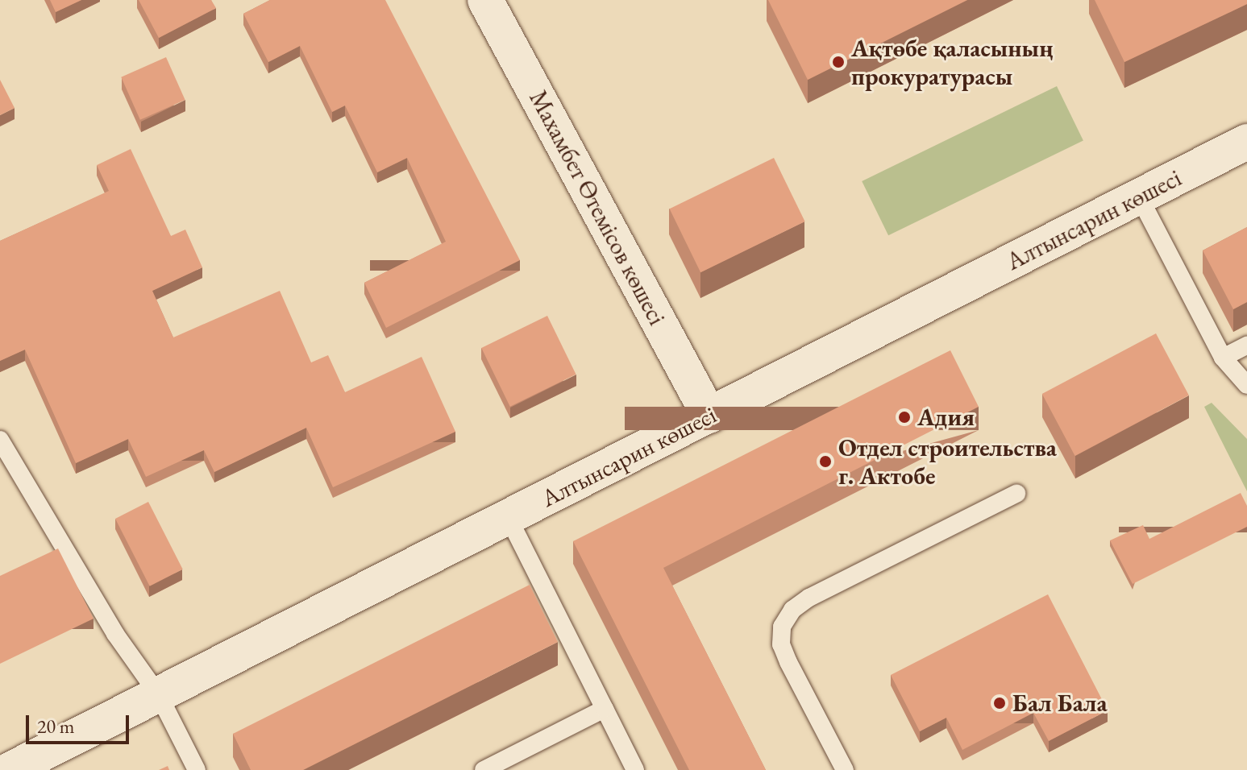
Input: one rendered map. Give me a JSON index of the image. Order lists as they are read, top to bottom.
{
  "streets": {
    "street": ["Махамбет Өтемісов көшесі", "Алтынсарин көшесі"]
  },
  "crossings": [
    ["Махамбет Өтемісов көшесі", "Алтынсарин көшесі"]
  ],
  "places": [
    "Ақтөбе қаласының прокуратурасы",
    "Адия",
    "Отдел строительства г. Актобе",
    "Бал Бала"
  ],
  "scale_bar": "20 m"
}
